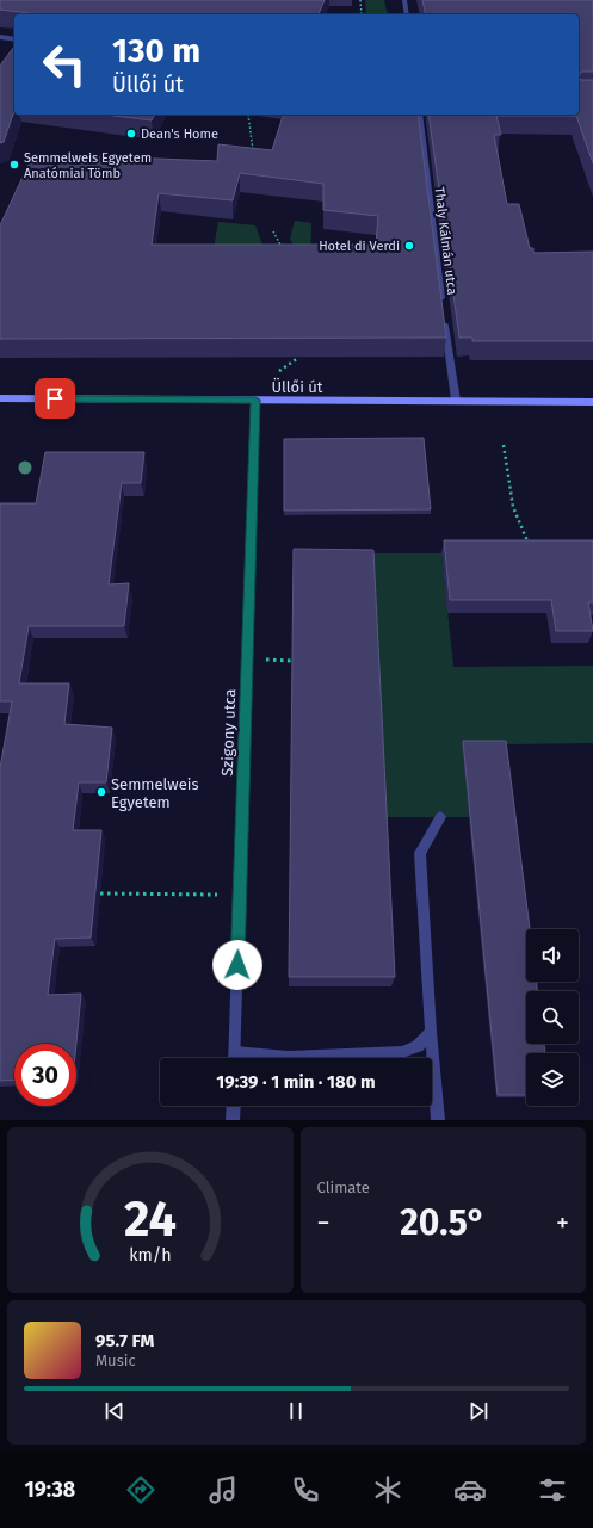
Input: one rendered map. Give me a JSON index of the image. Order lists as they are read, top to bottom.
{
  "streets": {
    "main road": ["Üllői út"],
    "street": ["Thaly Kálmán utca", "Szigony utca"]
  },
  "crossings": [
    ["Üllői út", "Szigony utca"]
  ],
  "places": [
    "Dean's Home",
    "Semmelweis Egyetem Anatómiai Tömb",
    "Hotel di Verdi",
    "Semmelweis Egyetem"
  ],
  "page": {
    "turn": ["130 m", "Üllői út"],
    "limit": "30",
    "trip": "19:39 · 1 min · 180 m",
    "tile": "Climate",
    "heat": ["−", "20.5°", "+"],
    "song": ["95.7 FM", "Music"],
    "tabs": "19:38",
    "gauge": ["24", "km/h"]
  }
}
